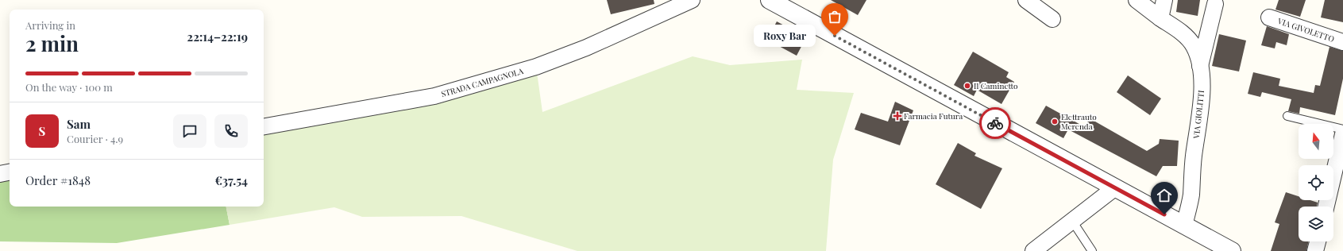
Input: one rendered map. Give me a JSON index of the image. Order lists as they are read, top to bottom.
{
  "streets": {
    "street": ["VIA GIVOLETTO", "STRADA CAMPAGNOLA", "VIA GIOLITTI"]
  },
  "places": {
    "other": ["Roxy Bar", "Il Caminetto", "Elettrauto Merenda"],
    "health": ["Farmacia Futura"]
  },
  "north": "top",
  "page": {
    "heading": ["2 min", "Arriving in", "22:14–22:19"],
    "panel": [
      "Sam",
      "Courier · 4.9",
      "Order #1848",
      "€37.54"
    ],
    "bubble": "Roxy Bar",
    "bar": "On the way · 100 m",
    "round": "S"
  }
}
